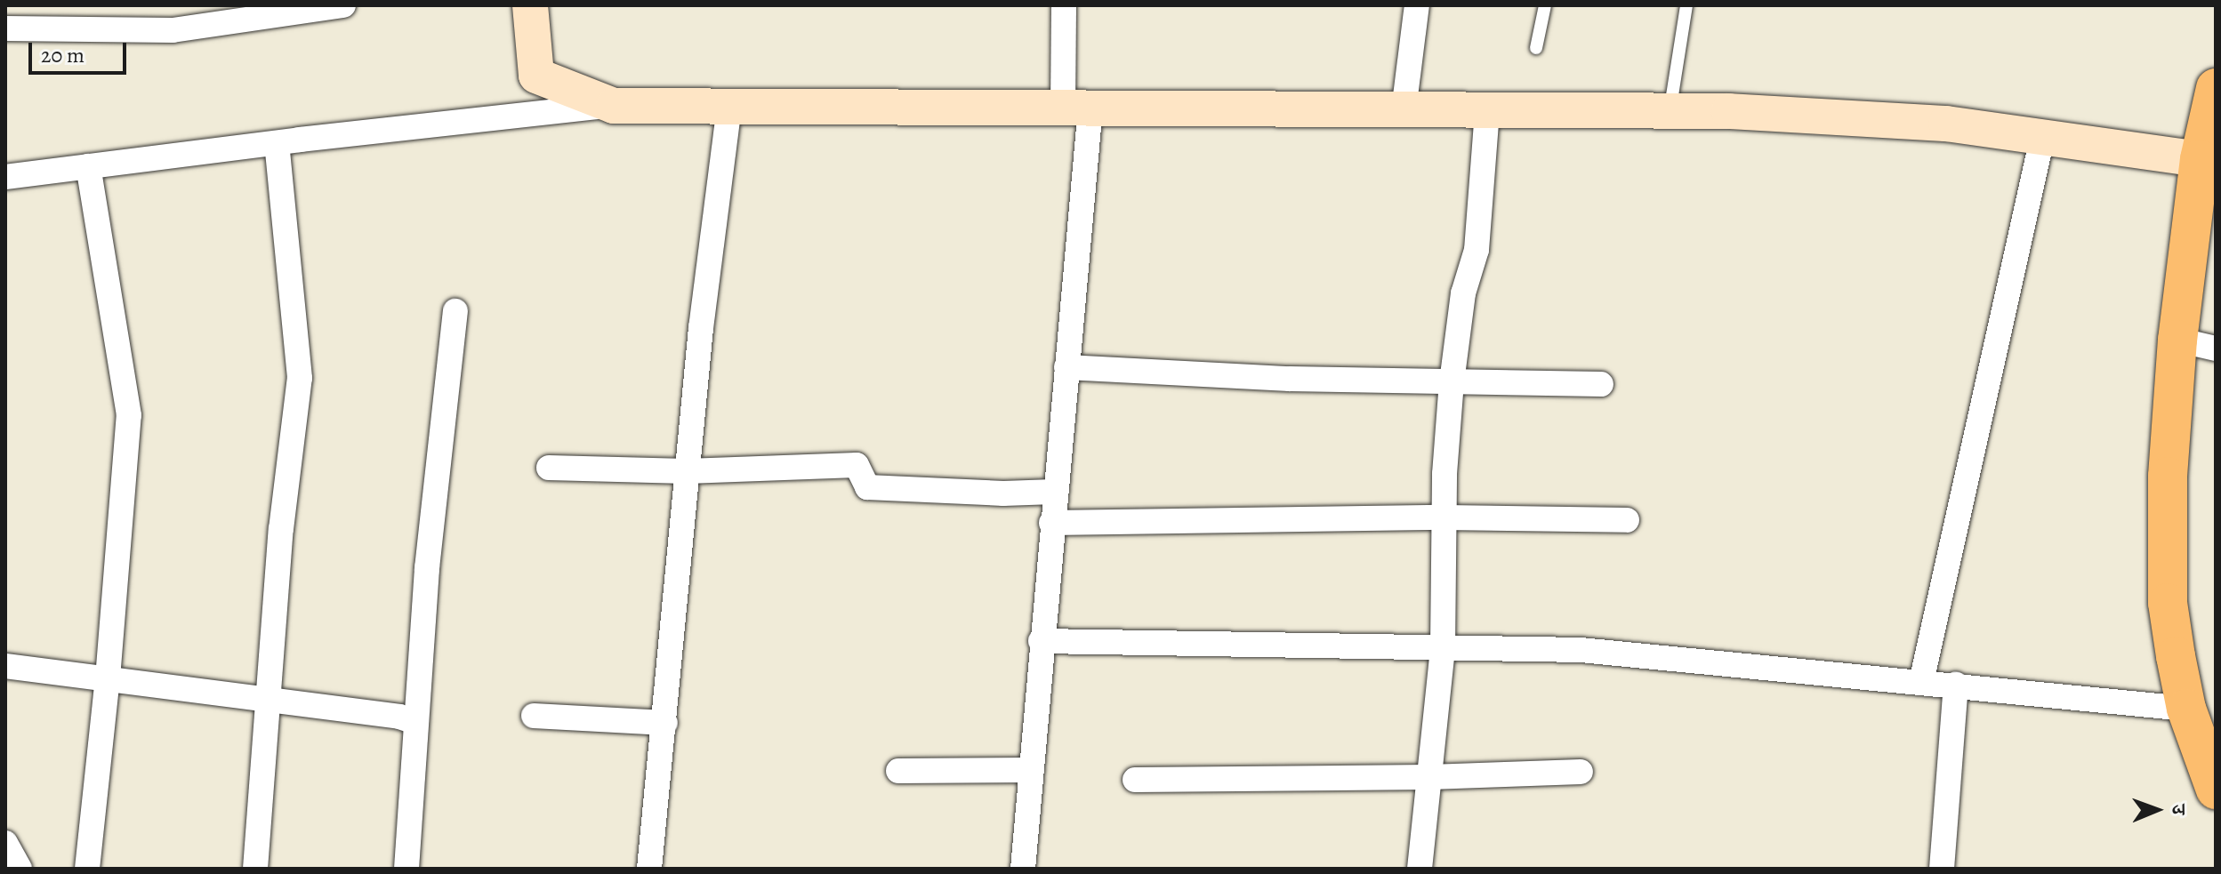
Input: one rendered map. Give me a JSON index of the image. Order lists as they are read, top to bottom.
{
  "scale_bar": "20 m",
  "north": "right"
}
